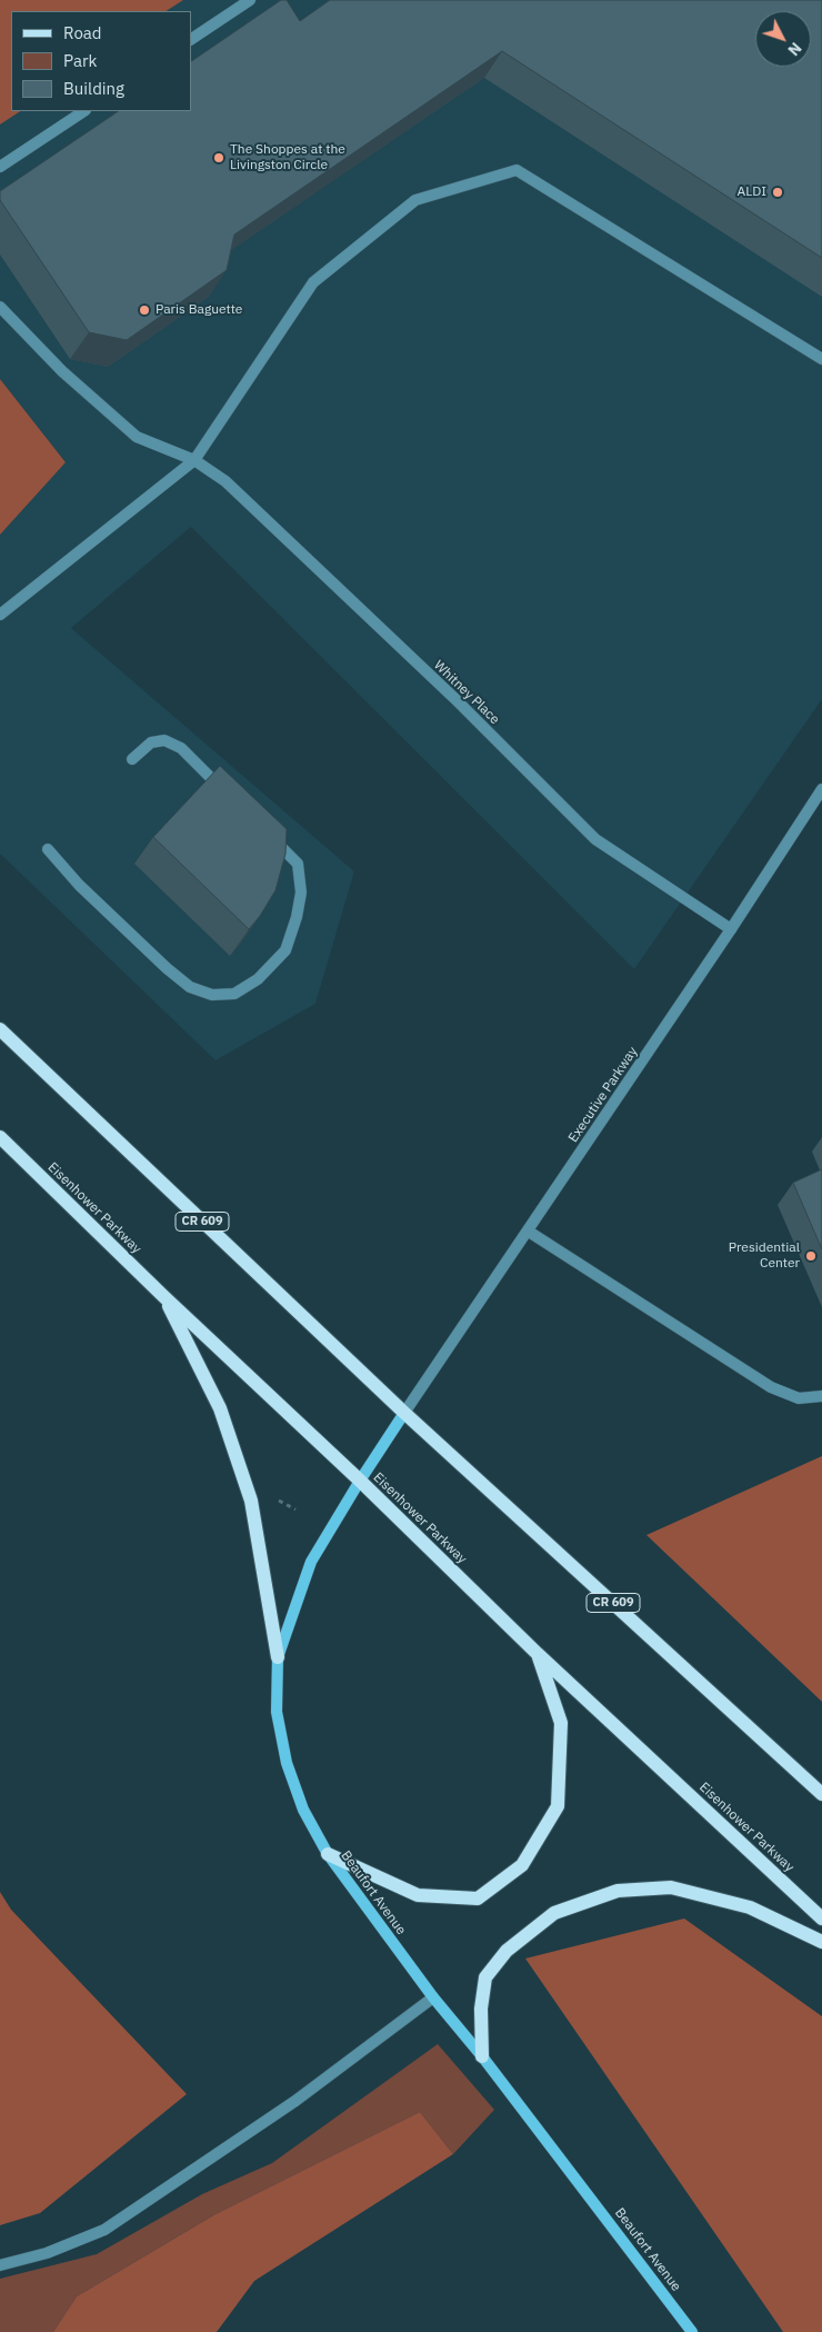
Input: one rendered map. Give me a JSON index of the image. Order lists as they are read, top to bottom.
{
  "streets": {
    "main road": ["Eisenhower Parkway", "CR 609"],
    "street": ["Whitney Place", "Executive Parkway", "Beaufort Avenue"]
  },
  "crossings": [
    ["Whitney Place", "Executive Parkway"],
    ["Executive Parkway", "CR 609"],
    ["Executive Parkway", "Beaufort Avenue"],
    ["Eisenhower Parkway", "Beaufort Avenue"],
    ["CR 609", "Beaufort Avenue"]
  ],
  "places": [
    "The Shoppes at the Livingston Circle",
    "ALDI",
    "Paris Baguette",
    "Presidential Center"
  ],
  "legend": ["Road", "Park", "Building"],
  "north": "bottom right"
}
